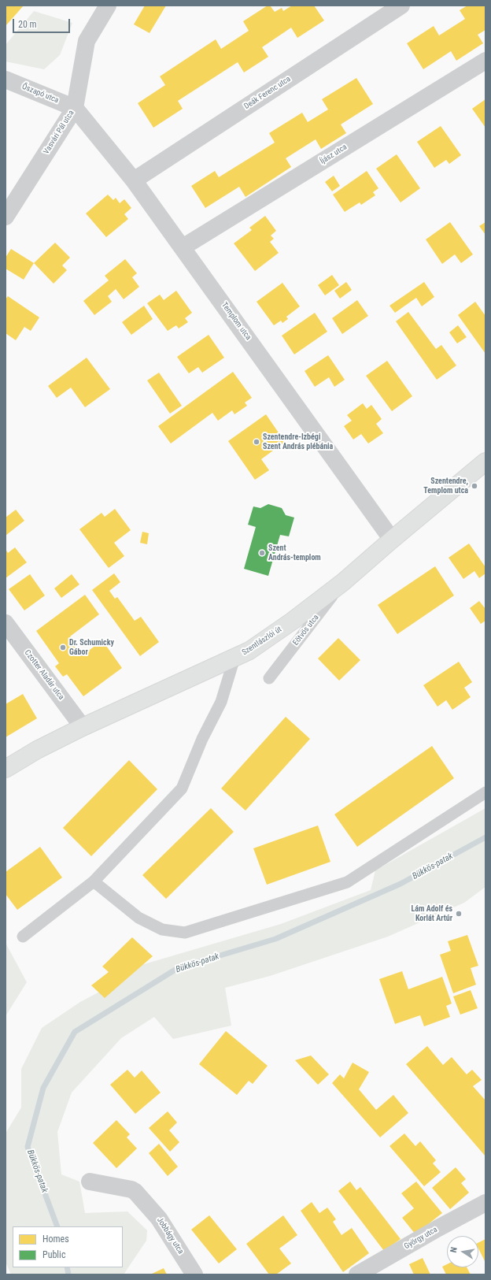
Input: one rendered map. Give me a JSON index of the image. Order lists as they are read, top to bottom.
{
  "streets": {
    "main road": ["Szentlászlói út"],
    "street": [
      "Deák Ferenc utca",
      "Őszapó utca",
      "Vasvári Pál utca",
      "Íjász utca",
      "Templom utca",
      "Czotter Aladár utca",
      "Jobbágy utca",
      "György utca"
    ],
    "lane": ["Eötvös utca"]
  },
  "crossings": [
    ["Deák Ferenc utca", "Templom utca"],
    ["Őszapó utca", "Vasvári Pál utca"],
    ["Őszapó utca", "Templom utca"],
    ["Vasvári Pál utca", "Templom utca"],
    ["Íjász utca", "Templom utca"],
    ["Templom utca", "Szentlászlói út"],
    ["Eötvös utca", "Szentlászlói út"],
    ["Szentlászlói út", "Czotter Aladár utca"]
  ],
  "water": ["Bükkös-patak"],
  "places": [
    "Szentendre-Izbégi Szent András plébánia",
    "Szentendre, Templom utca",
    "Szent András-templom",
    "Dr. Schumicky Gábor",
    "Lám Adolf és Korlát Artúr"
  ],
  "legend": ["Homes", "Public"],
  "scale_bar": "20 m",
  "north": "left"
}
